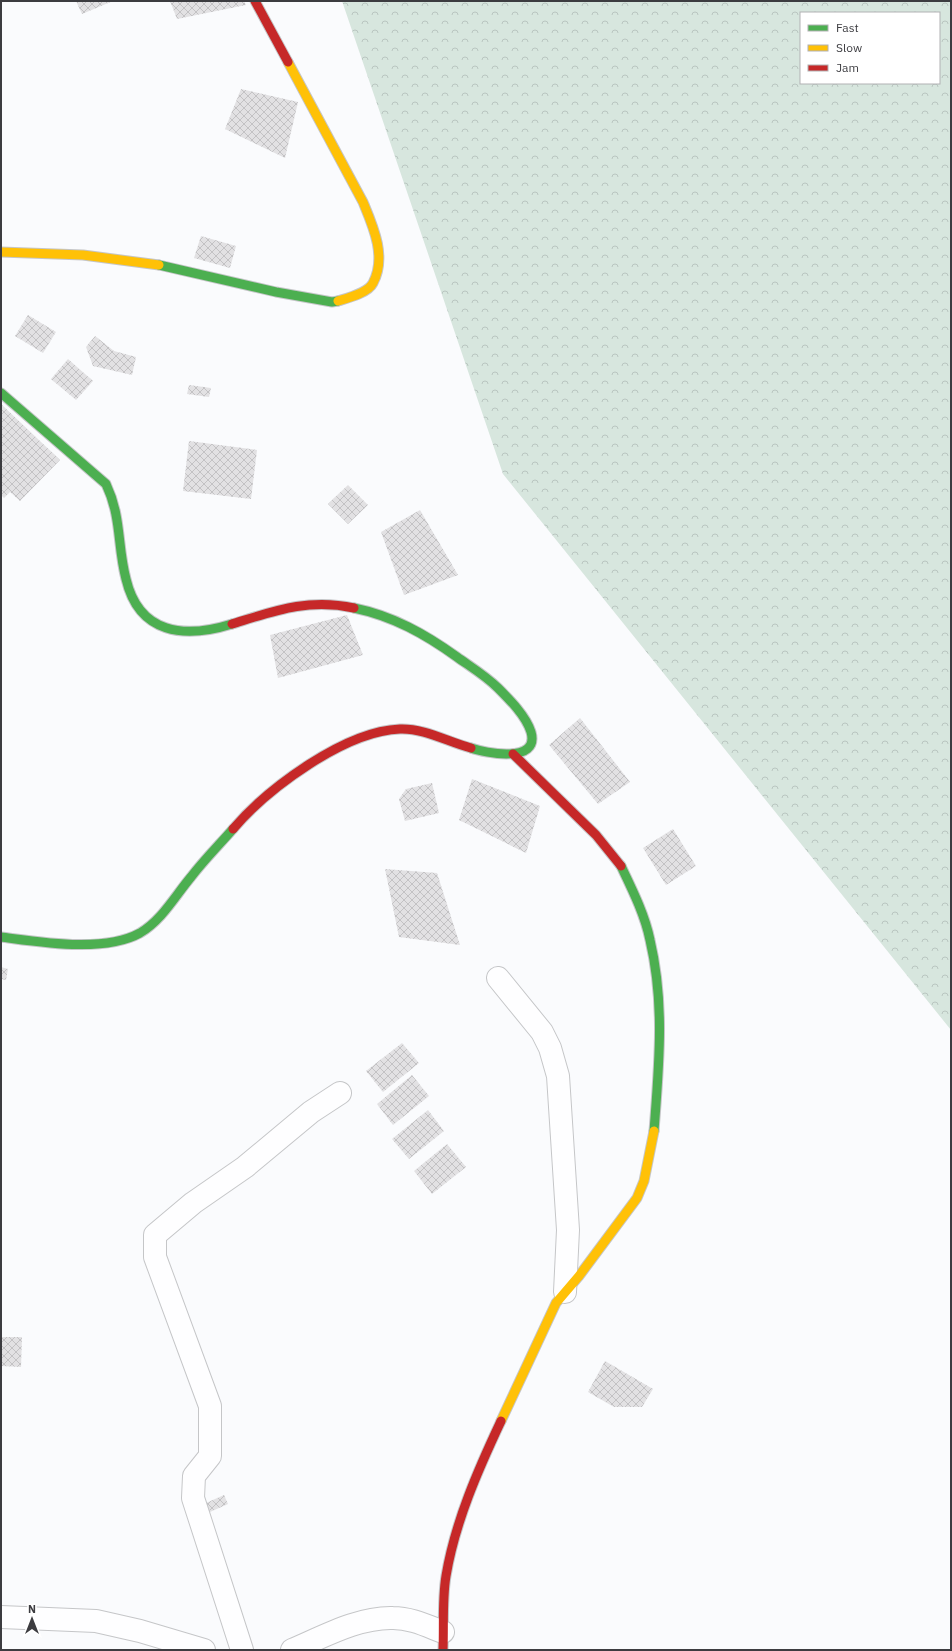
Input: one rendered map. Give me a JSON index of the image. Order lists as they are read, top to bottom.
{
  "legend": ["Fast", "Slow", "Jam"],
  "north": "top"
}
